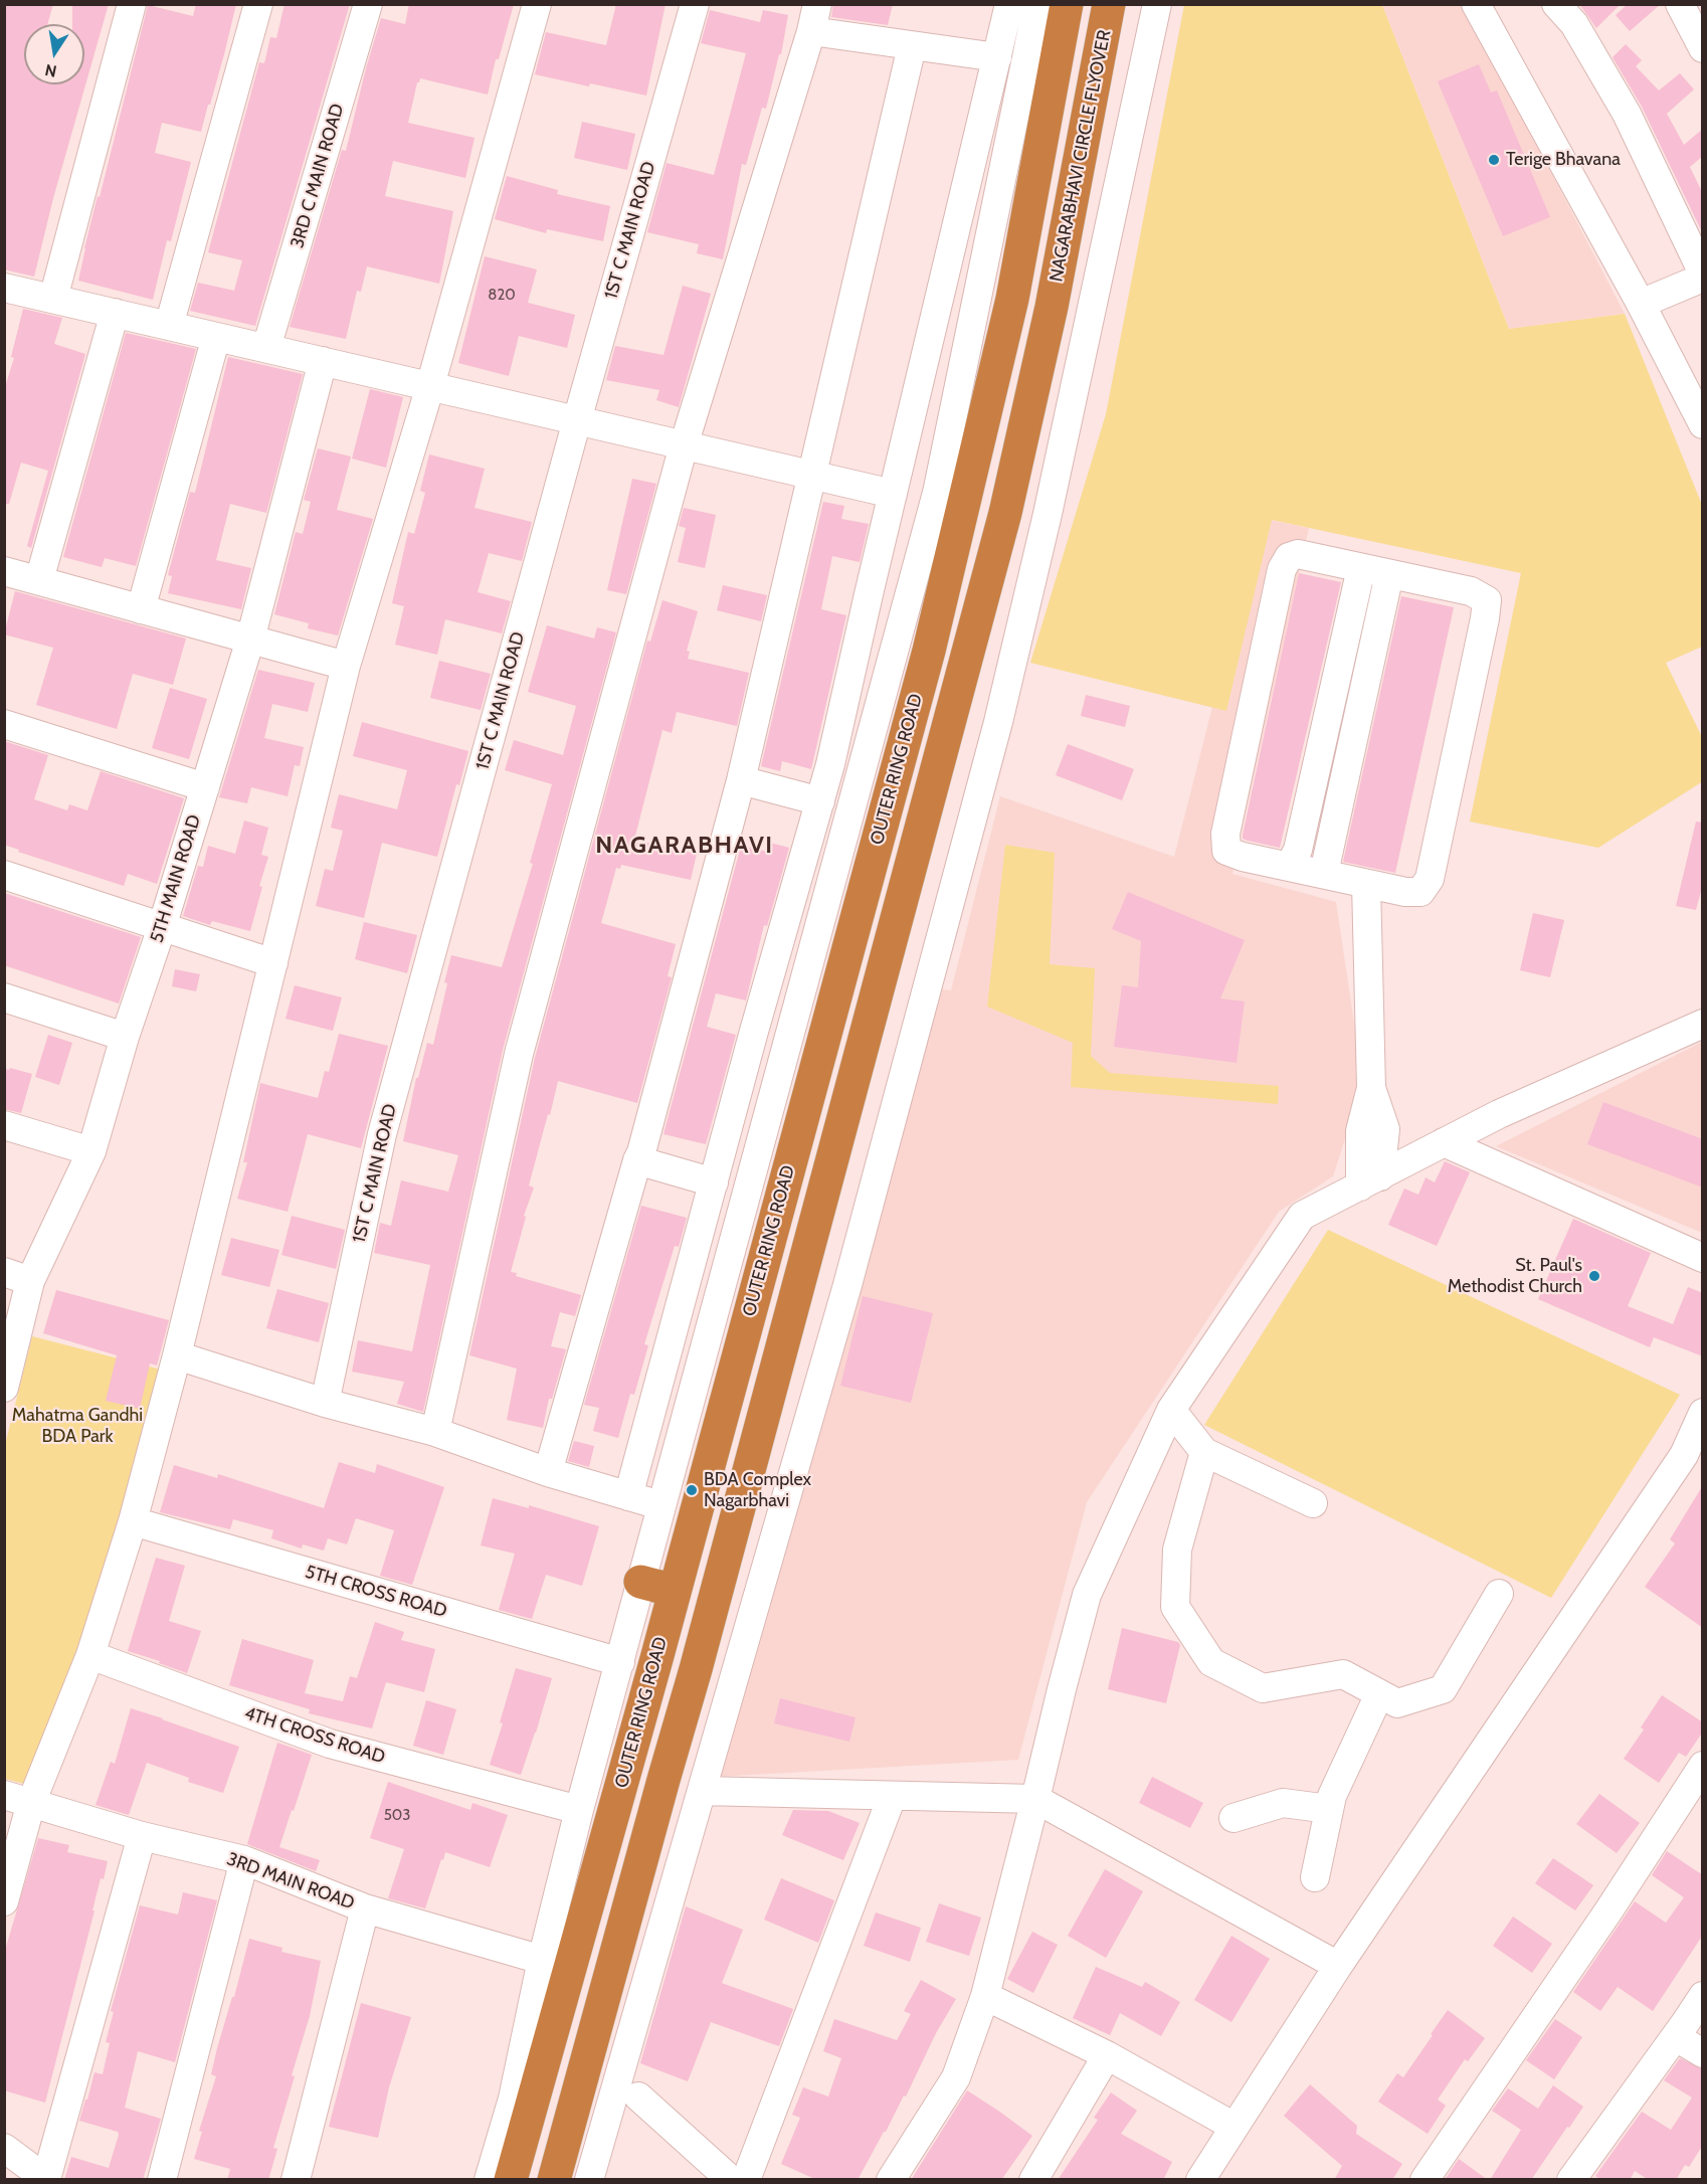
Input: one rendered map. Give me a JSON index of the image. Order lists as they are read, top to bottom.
{
  "streets": {
    "highway": ["NAGARABHAVI CIRCLE FLYOVER", "OUTER RING ROAD"],
    "street": [
      "3RD C MAIN ROAD",
      "1ST C MAIN ROAD",
      "5TH MAIN ROAD",
      "5TH CROSS ROAD",
      "4TH CROSS ROAD",
      "3RD MAIN ROAD"
    ]
  },
  "districts": ["NAGARABHAVI"],
  "parks": ["Mahatma Gandhi BDA Park"],
  "places": ["Terige Bhavana", "St. Paul's Methodist Church", "BDA Complex Nagarbhavi"],
  "house_numbers": ["820", "503"],
  "north": "bottom"
}
